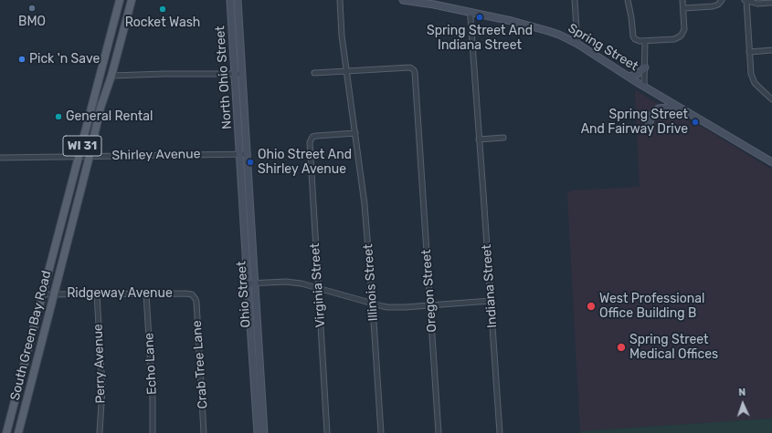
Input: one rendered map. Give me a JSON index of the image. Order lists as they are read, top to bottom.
{
  "streets": {
    "main road": ["WI 31", "South Green Bay Road"],
    "street": [
      "Spring Street",
      "North Ohio Street",
      "Shirley Avenue",
      "Illinois Street",
      "Virginia Street",
      "Indiana Street",
      "Oregon Street",
      "Ridgeway Avenue",
      "Ohio Street",
      "Perry Avenue",
      "Echo Lane",
      "Crab Tree Lane"
    ]
  },
  "crossings": [
    ["Spring Street", "Indiana Street"],
    ["North Ohio Street", "Shirley Avenue"],
    ["North Ohio Street", "Ohio Street"],
    ["WI 31", "Shirley Avenue"],
    ["WI 31", "South Green Bay Road"],
    ["Shirley Avenue", "Ohio Street"],
    ["Shirley Avenue", "South Green Bay Road"],
    ["Illinois Street", "Virginia Street"],
    ["Illinois Street", "Oregon Street"],
    ["Ridgeway Avenue", "South Green Bay Road"],
    ["Ridgeway Avenue", "Perry Avenue"],
    ["Ridgeway Avenue", "Echo Lane"],
    ["Ridgeway Avenue", "Crab Tree Lane"]
  ],
  "places": [
    "BMO",
    "Rocket Wash",
    "Spring Street And Indiana Street",
    "Pick 'n Save",
    "General Rental",
    "Spring Street And Fairway Drive",
    "Ohio Street And Shirley Avenue",
    "West Professional Office Building B",
    "Spring Street Medical Offices"
  ],
  "north": "top"
}
